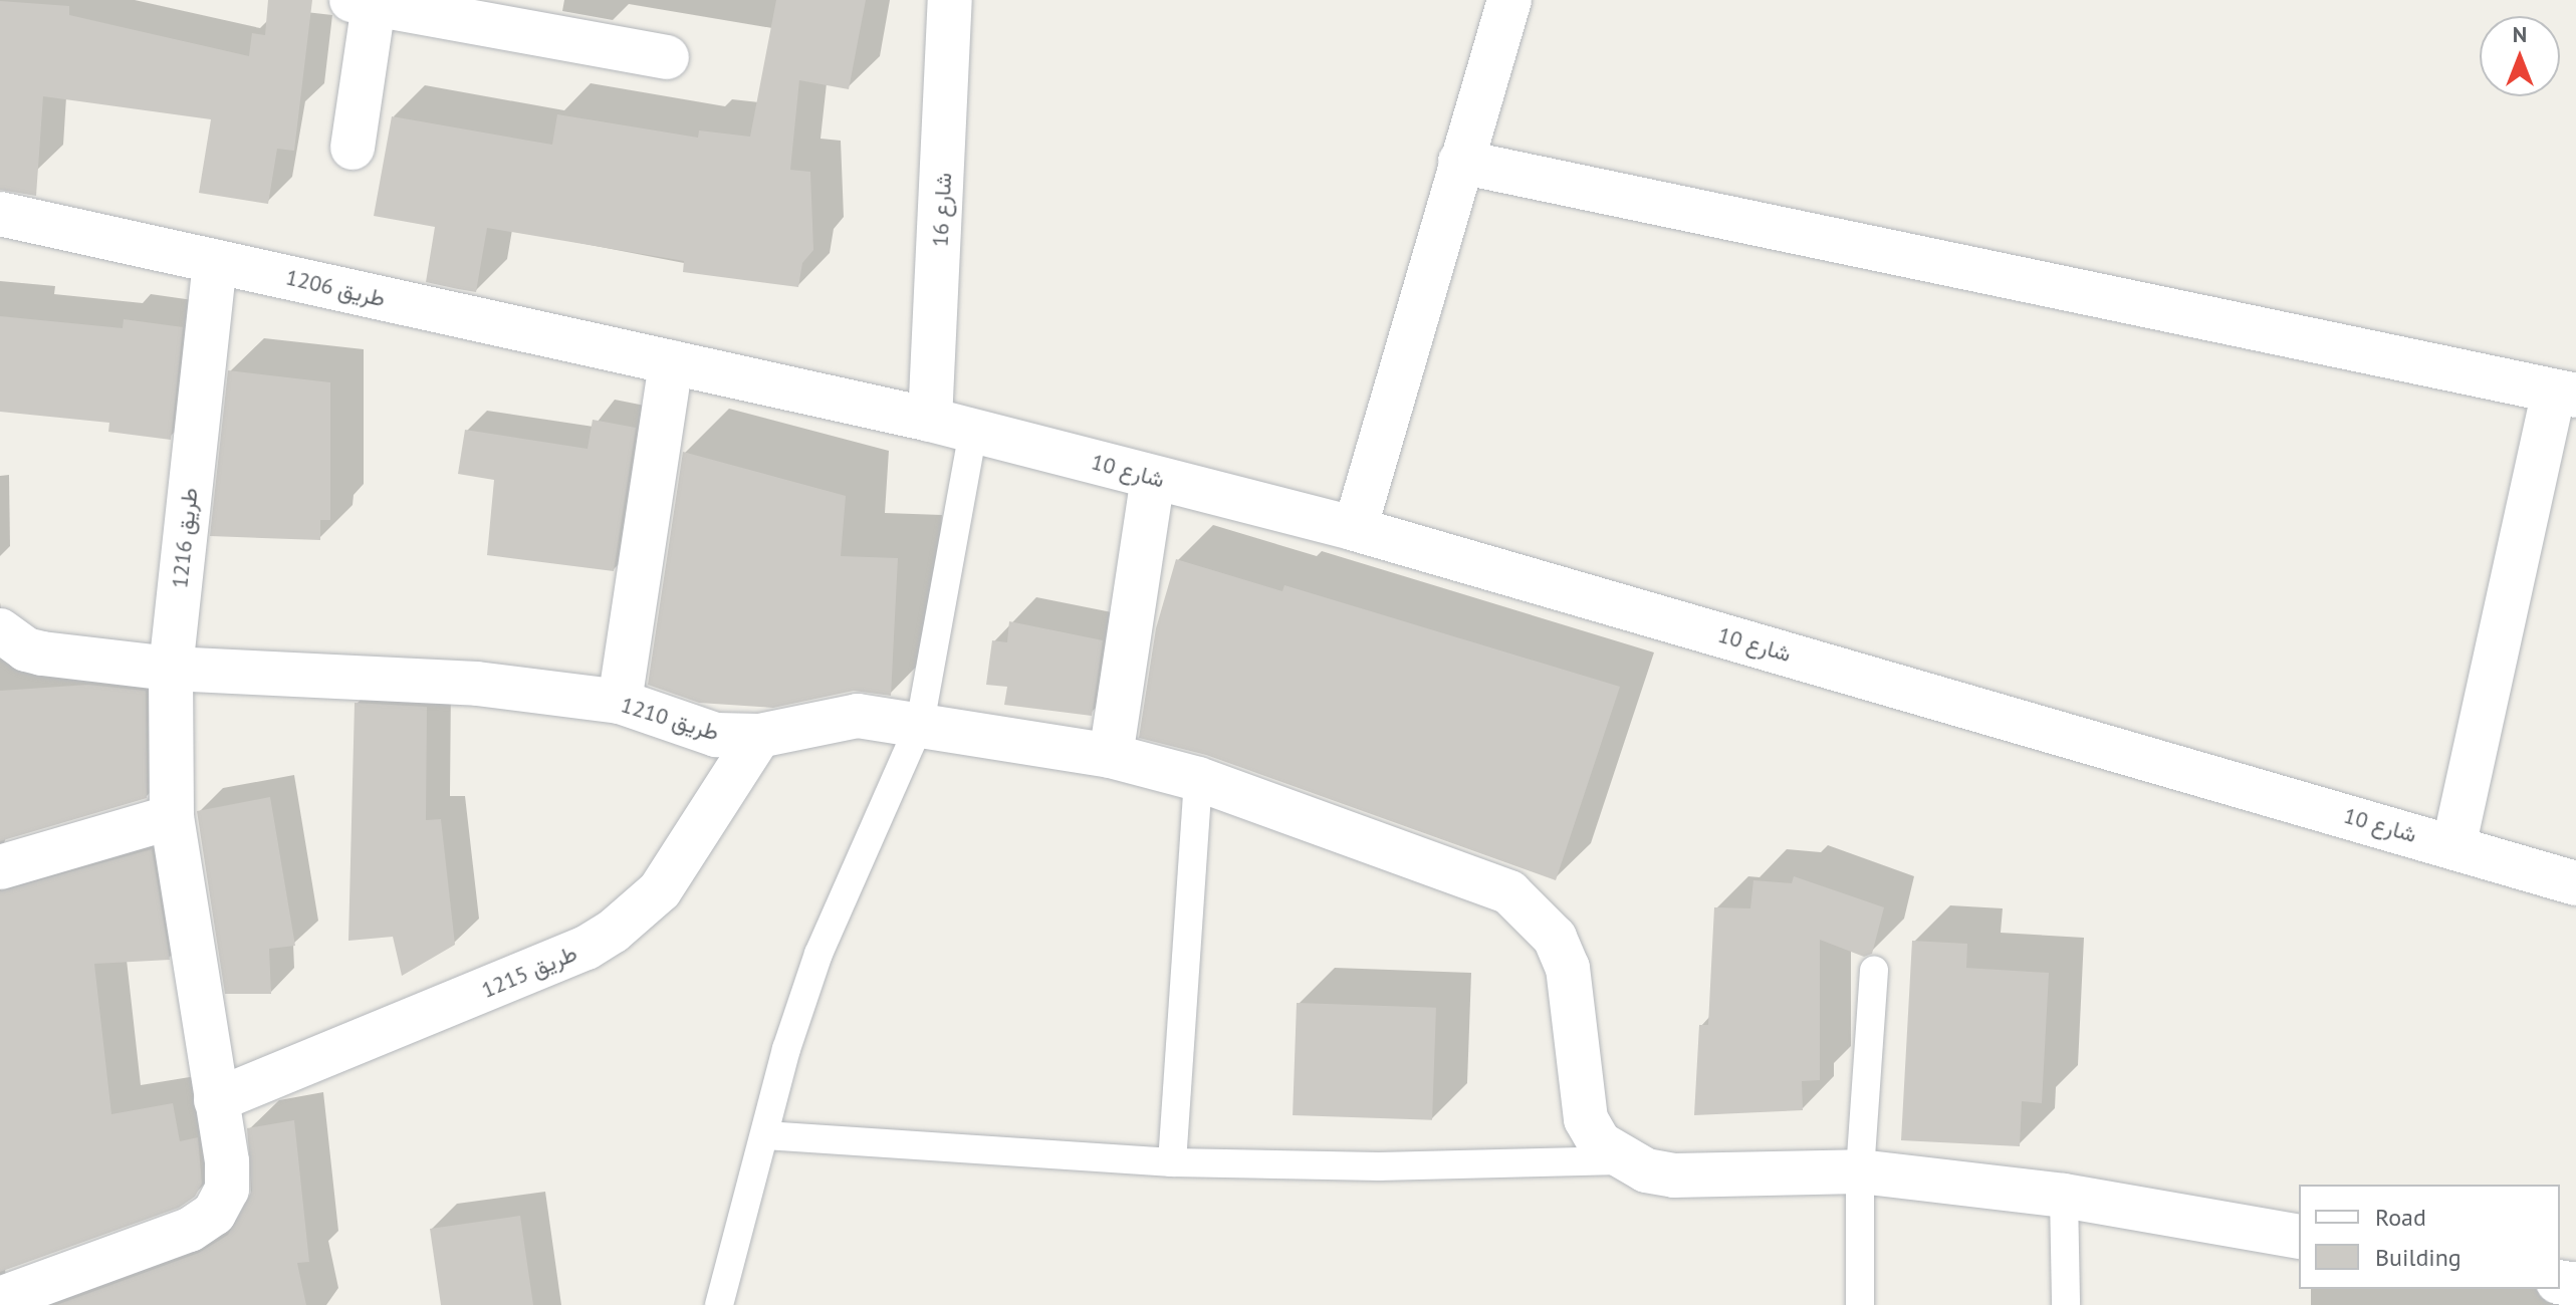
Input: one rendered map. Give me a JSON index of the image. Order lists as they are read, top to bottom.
{
  "streets": {
    "street": [
      "شارع 16",
      "طريق 1206",
      "شارع 10",
      "طريق 1216",
      "طريق 1210",
      "طريق 1215"
    ]
  },
  "crossings": [
    ["شارع 16", "طريق 1206"],
    ["شارع 16", "شارع 10"],
    ["طريق 1206", "شارع 10"],
    ["طريق 1206", "طريق 1216"],
    ["طريق 1216", "طريق 1210"],
    ["طريق 1216", "طريق 1215"],
    ["طريق 1210", "طريق 1215"]
  ],
  "legend": ["Road", "Building"],
  "north": "top"
}
